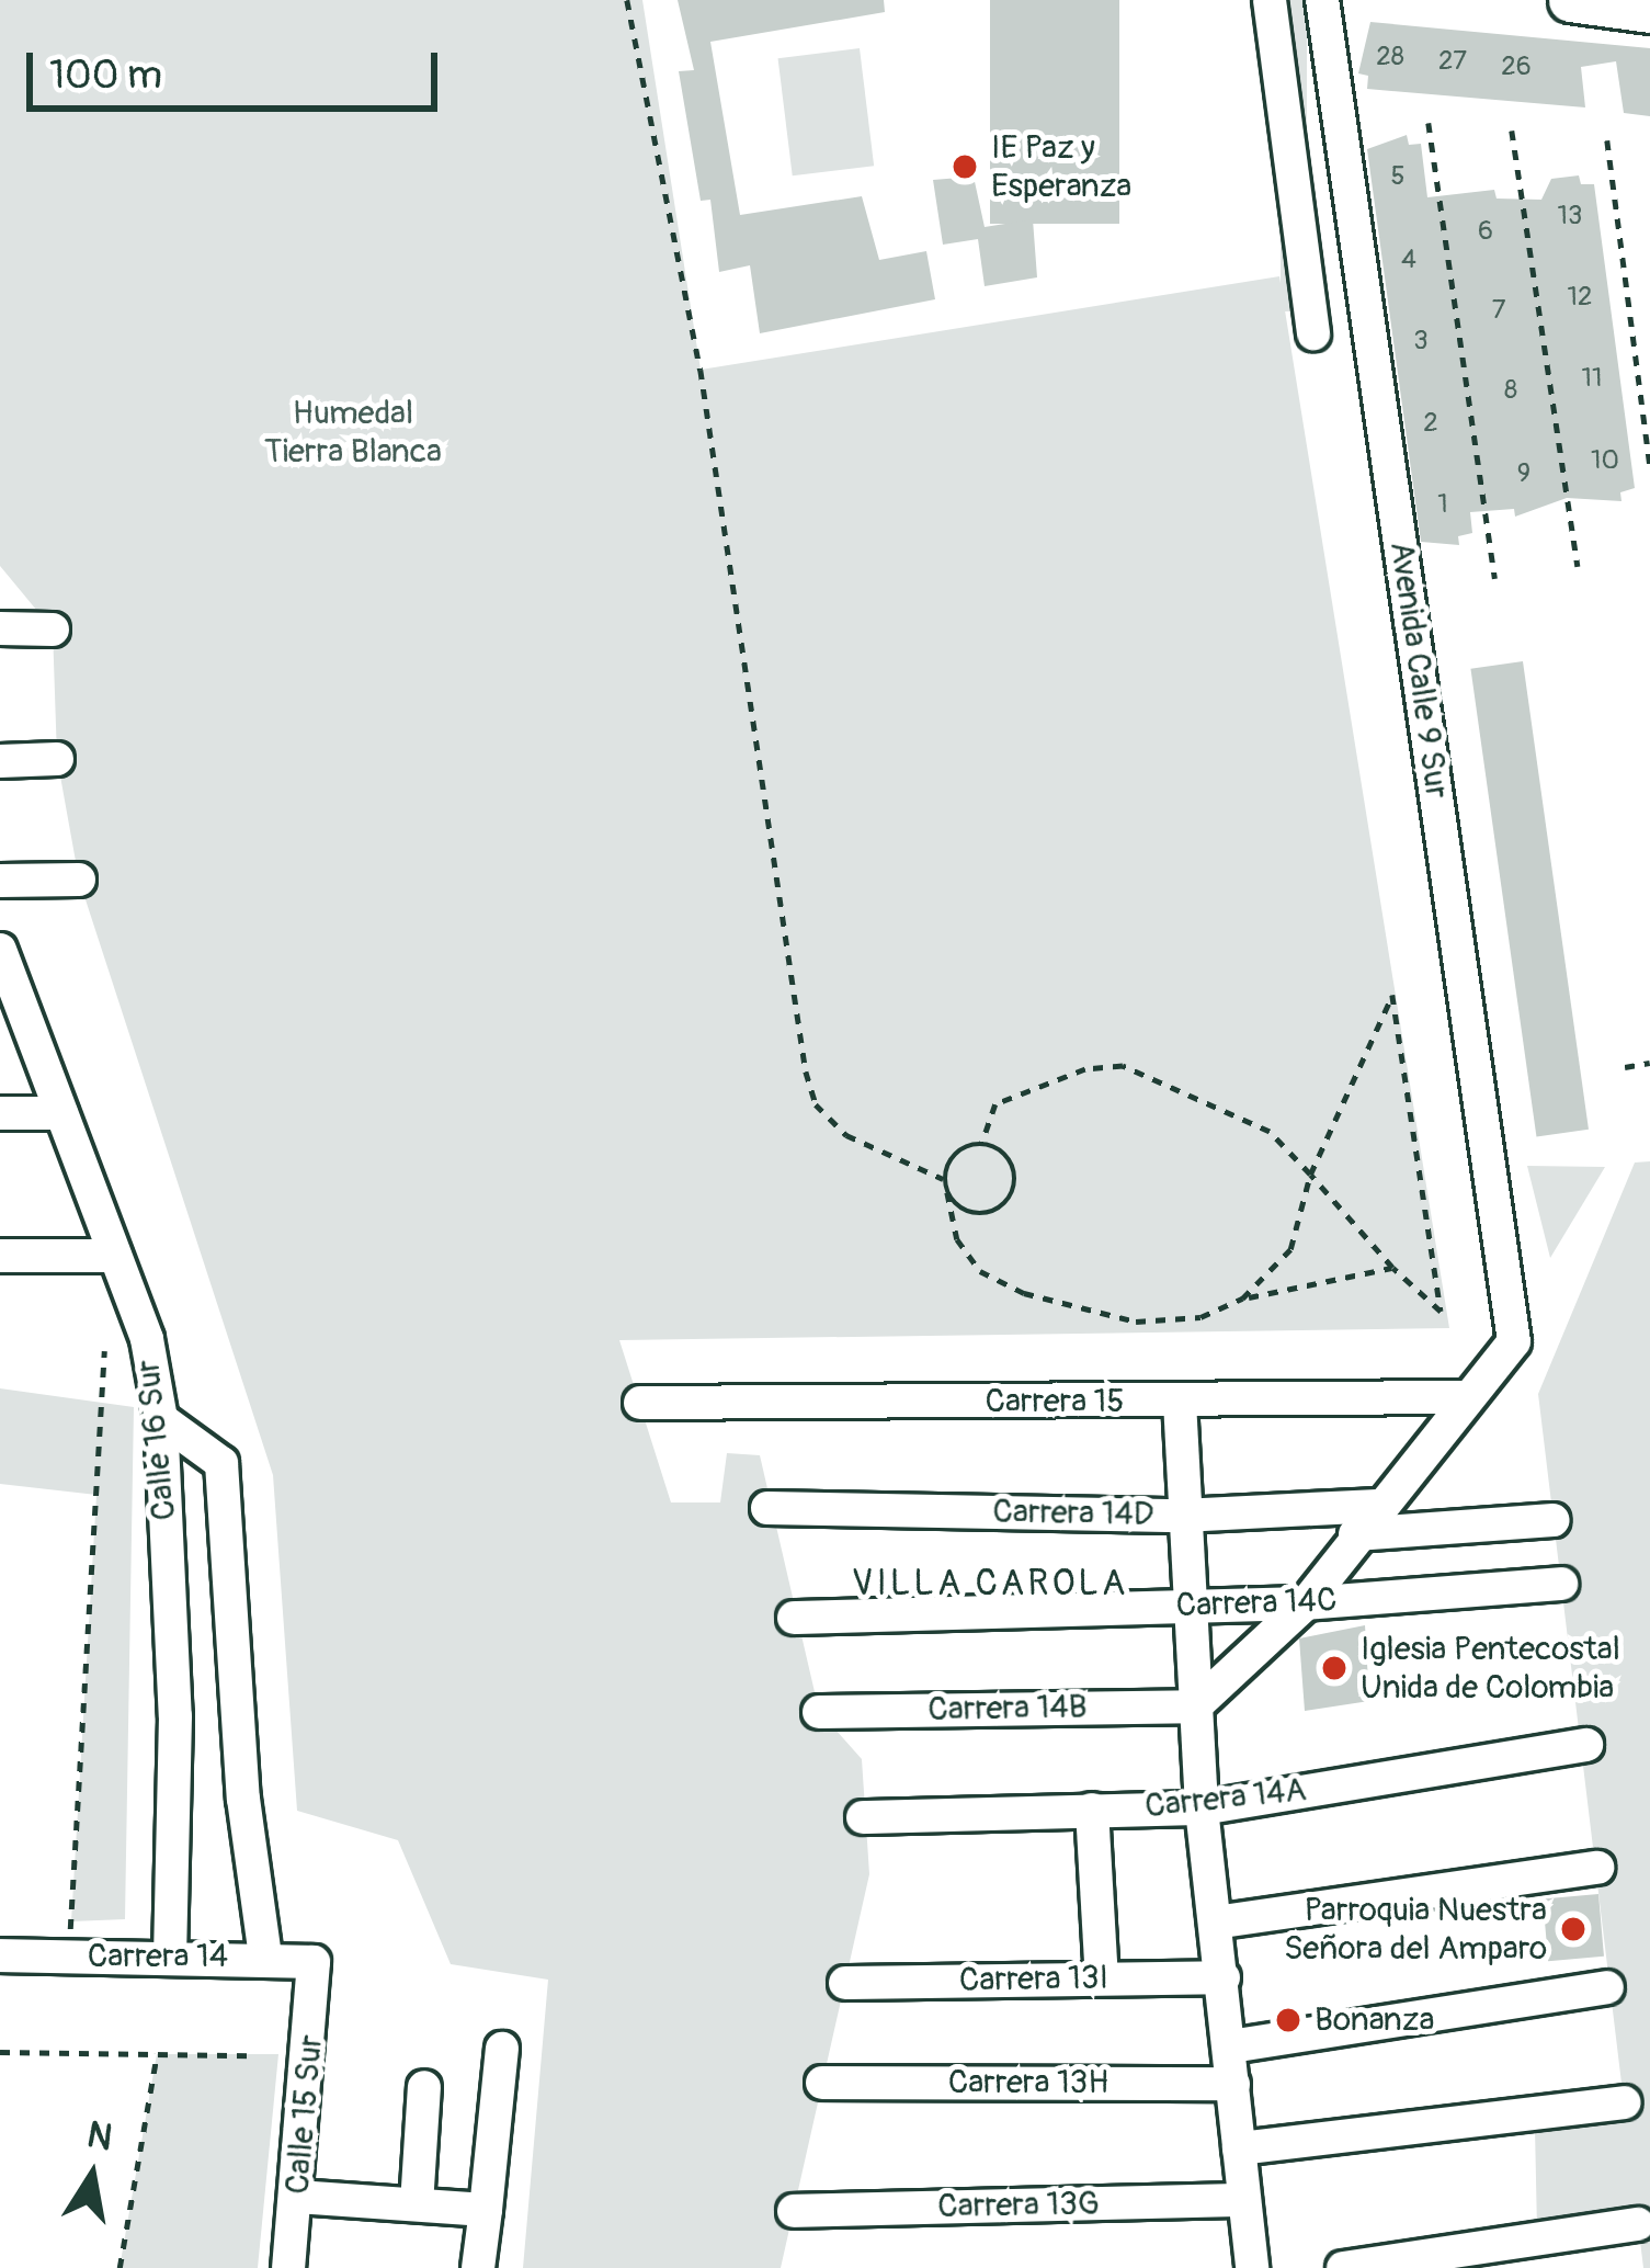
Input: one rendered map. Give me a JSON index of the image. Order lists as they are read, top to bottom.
{
  "streets": {
    "street": [
      "Avenida Calle 9 Sur",
      "Carrera 15",
      "Calle 16 Sur",
      "Carrera 14D",
      "Carrera 14C",
      "Carrera 14B",
      "Carrera 14A",
      "Carrera 14",
      "Carrera 13I",
      "Carrera 13H",
      "Calle 15 Sur",
      "Carrera 13G"
    ]
  },
  "crossings": [
    ["Avenida Calle 9 Sur", "Carrera 15"],
    ["Calle 16 Sur", "Carrera 14"],
    ["Carrera 14", "Calle 15 Sur"]
  ],
  "districts": ["VILLA CAROLA"],
  "parks": ["Humedal Tierra Blanca"],
  "places": [
    "IE Paz y Esperanza",
    "Iglesia Pentecostal Unida de Colombia",
    "Parroquia Nuestra Señora del Amparo",
    "Bonanza"
  ],
  "house_numbers": [
    "28",
    "27",
    "26",
    "5",
    "13",
    "6",
    "4",
    "12",
    "7",
    "3",
    "11",
    "8",
    "2",
    "10",
    "9",
    "1"
  ],
  "scale_bar": "100 m",
  "north": "top"
}
